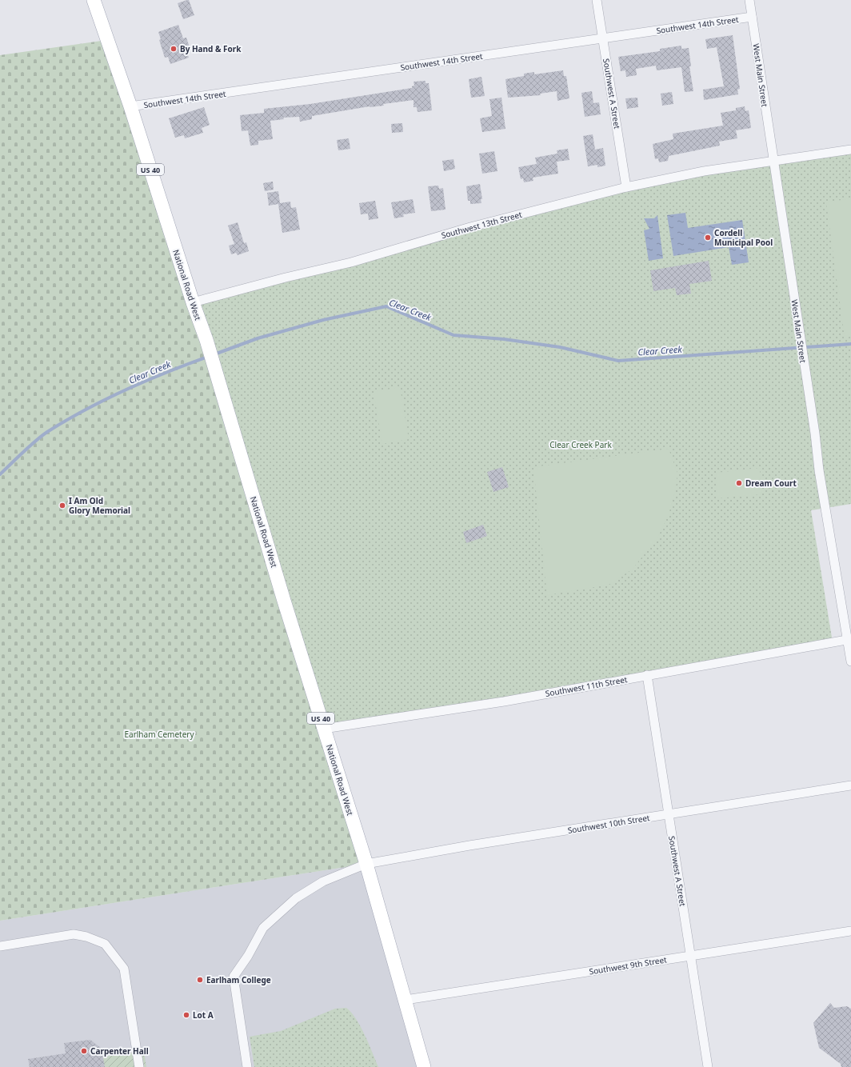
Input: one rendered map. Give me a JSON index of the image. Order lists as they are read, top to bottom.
{
  "streets": {
    "main road": ["US 40", "National Road West"],
    "street": [
      "Southwest 14th Street",
      "West Main Street",
      "Southwest A Street",
      "Southwest 13th Street",
      "Southwest 11th Street",
      "Southwest 10th Street",
      "Southwest 9th Street"
    ]
  },
  "crossings": [
    ["Southwest 14th Street", "West Main Street"],
    ["Southwest 14th Street", "Southwest A Street"],
    ["Southwest 14th Street", "National Road West"],
    ["West Main Street", "Southwest 13th Street"],
    ["West Main Street", "Southwest 11th Street"],
    ["Southwest A Street", "Southwest 13th Street"],
    ["Southwest A Street", "Southwest 11th Street"],
    ["Southwest A Street", "Southwest 10th Street"],
    ["Southwest A Street", "Southwest 9th Street"],
    ["Southwest 13th Street", "National Road West"],
    ["National Road West", "Southwest 11th Street"],
    ["National Road West", "Southwest 10th Street"],
    ["National Road West", "Southwest 9th Street"]
  ],
  "water": ["Clear Creek"],
  "parks": ["Clear Creek Park", "Earlham Cemetery"],
  "places": [
    "By Hand & Fork",
    "Cordell Municipal Pool",
    "Dream Court",
    "I Am Old Glory Memorial",
    "Earlham College",
    "Lot A",
    "Carpenter Hall"
  ]
}
